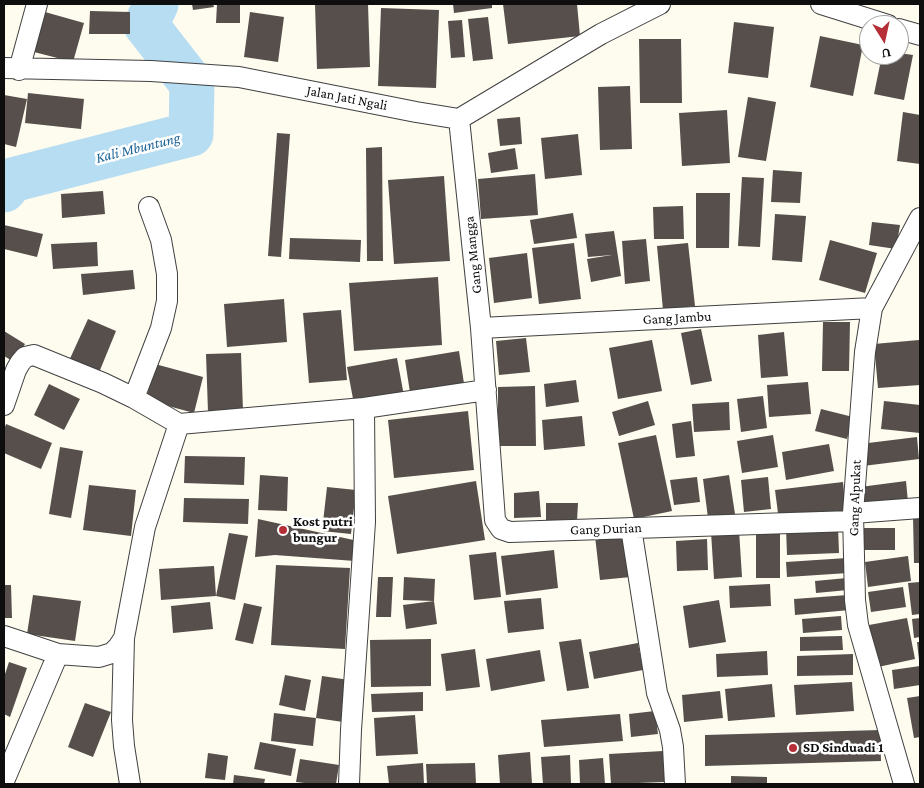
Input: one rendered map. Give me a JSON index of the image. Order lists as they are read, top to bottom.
{
  "streets": {
    "street": [
      "Jalan Jati Ngali",
      "Gang Mangga",
      "Gang Jambu",
      "Gang Alpukat",
      "Gang Durian"
    ]
  },
  "crossings": [
    ["Jalan Jati Ngali", "Gang Mangga"],
    ["Gang Mangga", "Gang Jambu"],
    ["Gang Mangga", "Gang Durian"],
    ["Gang Jambu", "Gang Alpukat"],
    ["Gang Alpukat", "Gang Durian"]
  ],
  "water": ["Kali Mbuntung"],
  "places": ["Kost putri bungur", "SD Sinduadi 1"],
  "north": "bottom"
}
